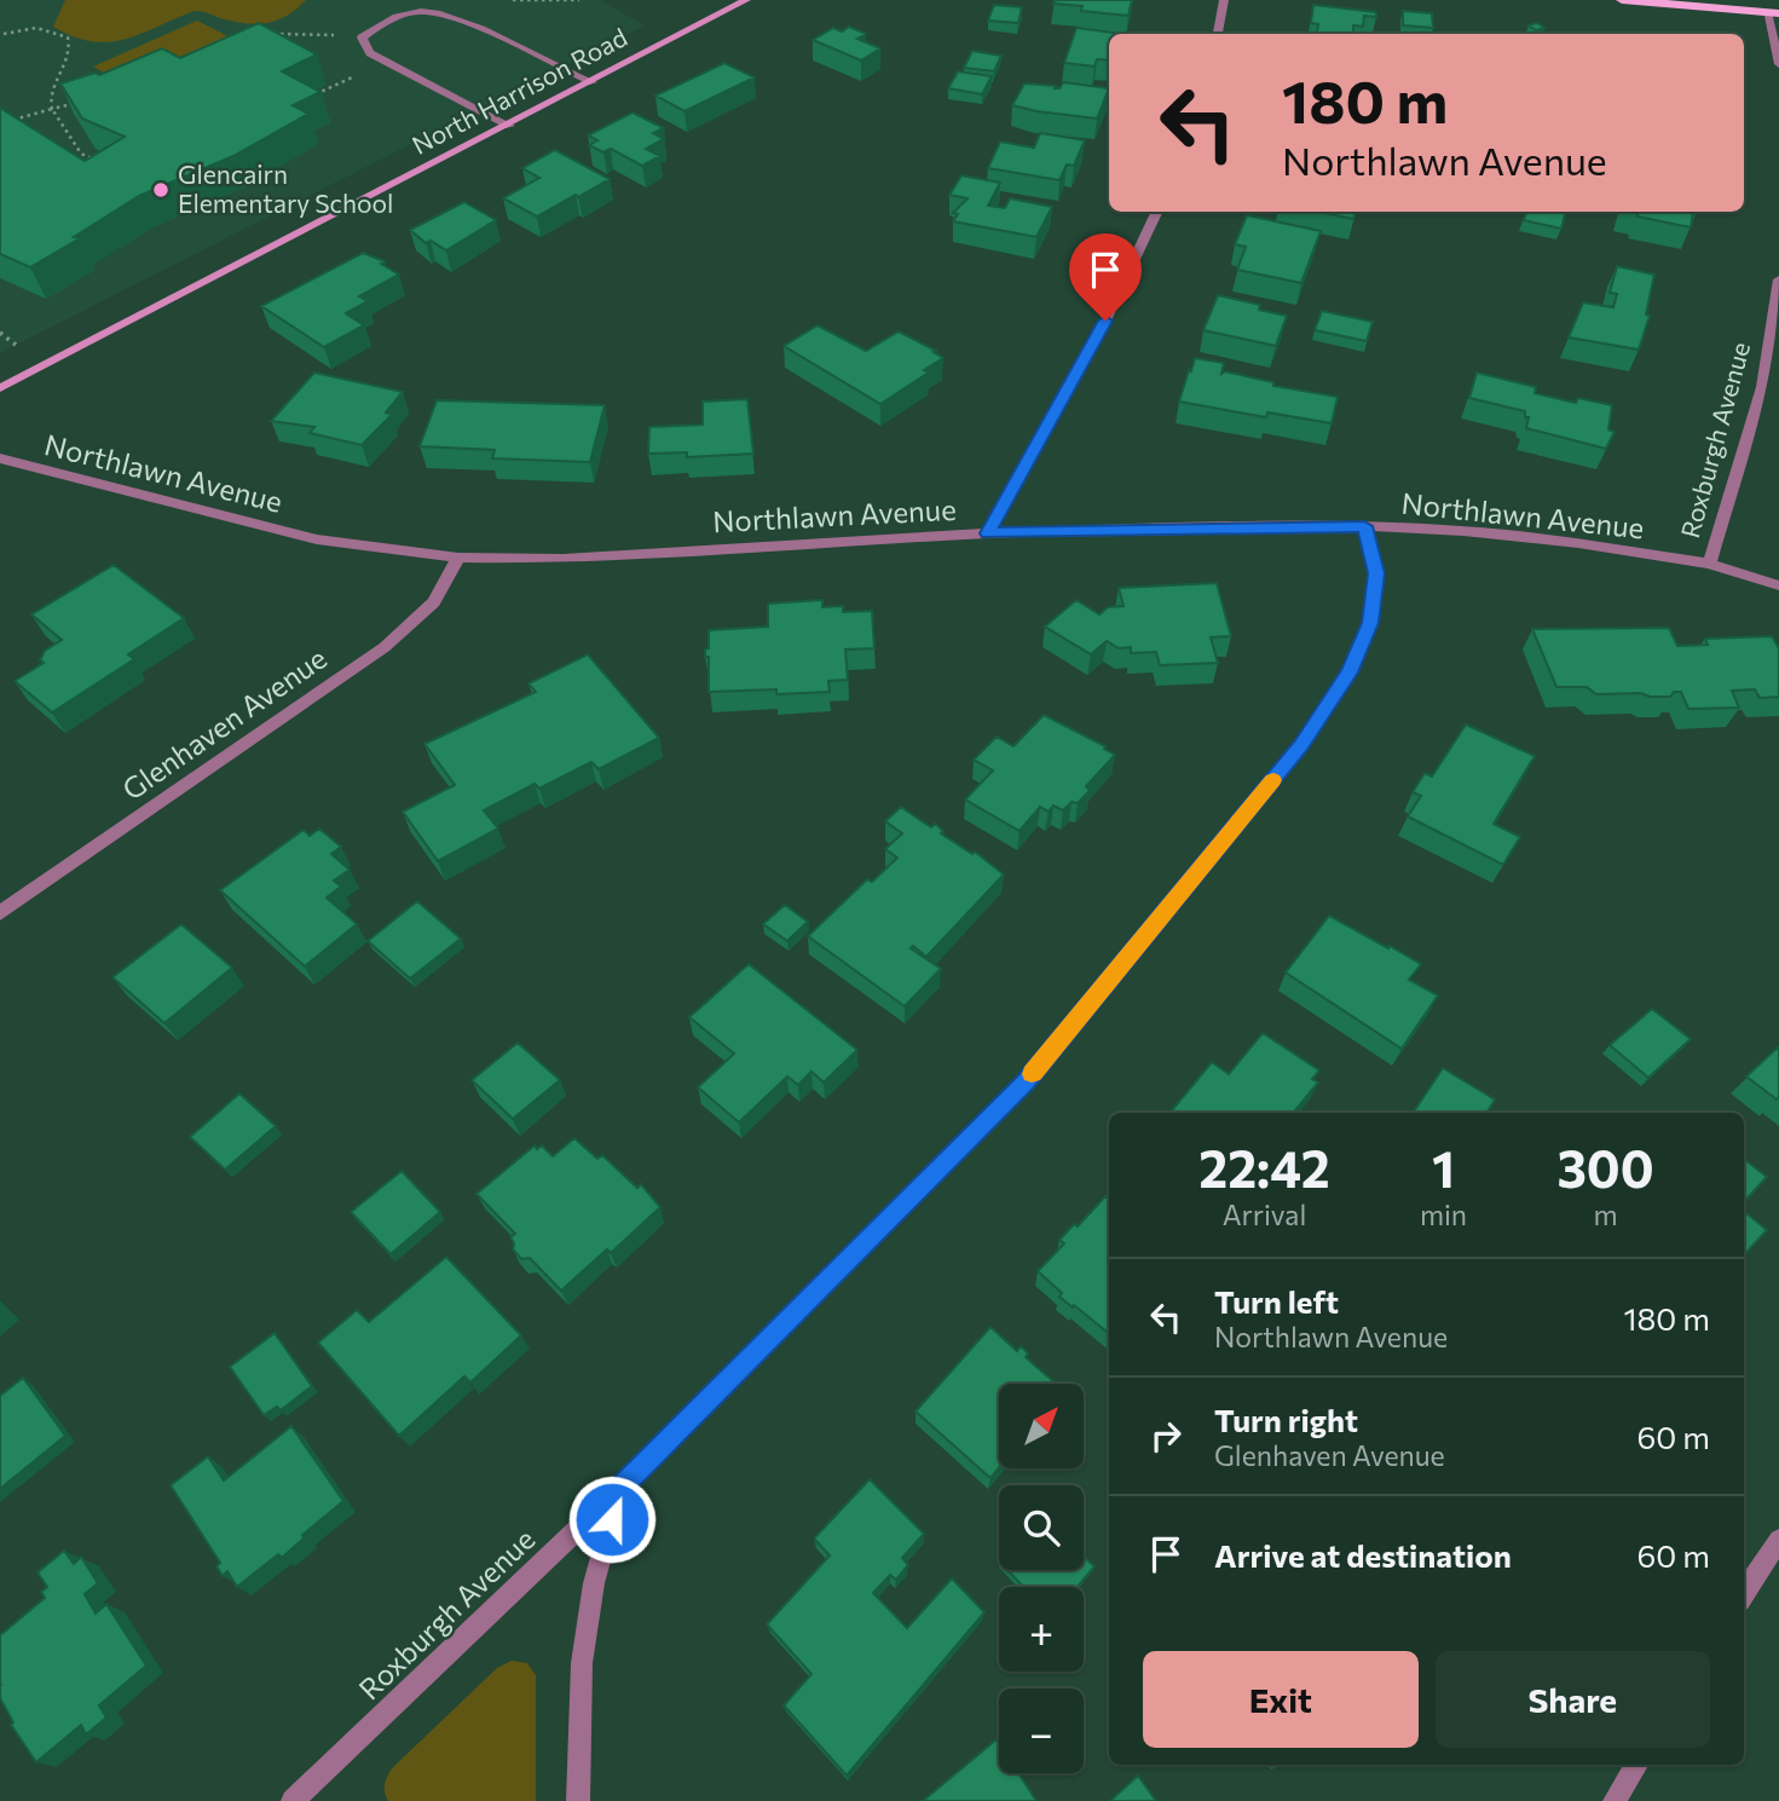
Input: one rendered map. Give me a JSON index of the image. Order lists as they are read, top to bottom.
{
  "streets": {
    "street": [
      "North Harrison Road",
      "Roxburgh Avenue",
      "Northlawn Avenue",
      "Glenhaven Avenue"
    ]
  },
  "crossings": [
    ["Roxburgh Avenue", "Northlawn Avenue"],
    ["Northlawn Avenue", "Glenhaven Avenue"]
  ],
  "places": ["Glencairn Elementary School"],
  "north": "top right",
  "page": {
    "turn": ["180 m", "Northlawn Avenue"],
    "eta": [
      "22:42",
      "Arrival",
      "1",
      "min",
      "300",
      "m"
    ],
    "list": [
      {
        "name": "Turn left",
        "note": "Northlawn Avenue",
        "value": "180 m"
      },
      {
        "name": "Turn right",
        "note": "Glenhaven Avenue",
        "value": "60 m"
      },
      {
        "name": "Arrive at destination",
        "value": "60 m"
      }
    ],
    "map_buttons": ["+", "−"],
    "buttons": ["Exit", "Share"]
  }
}
